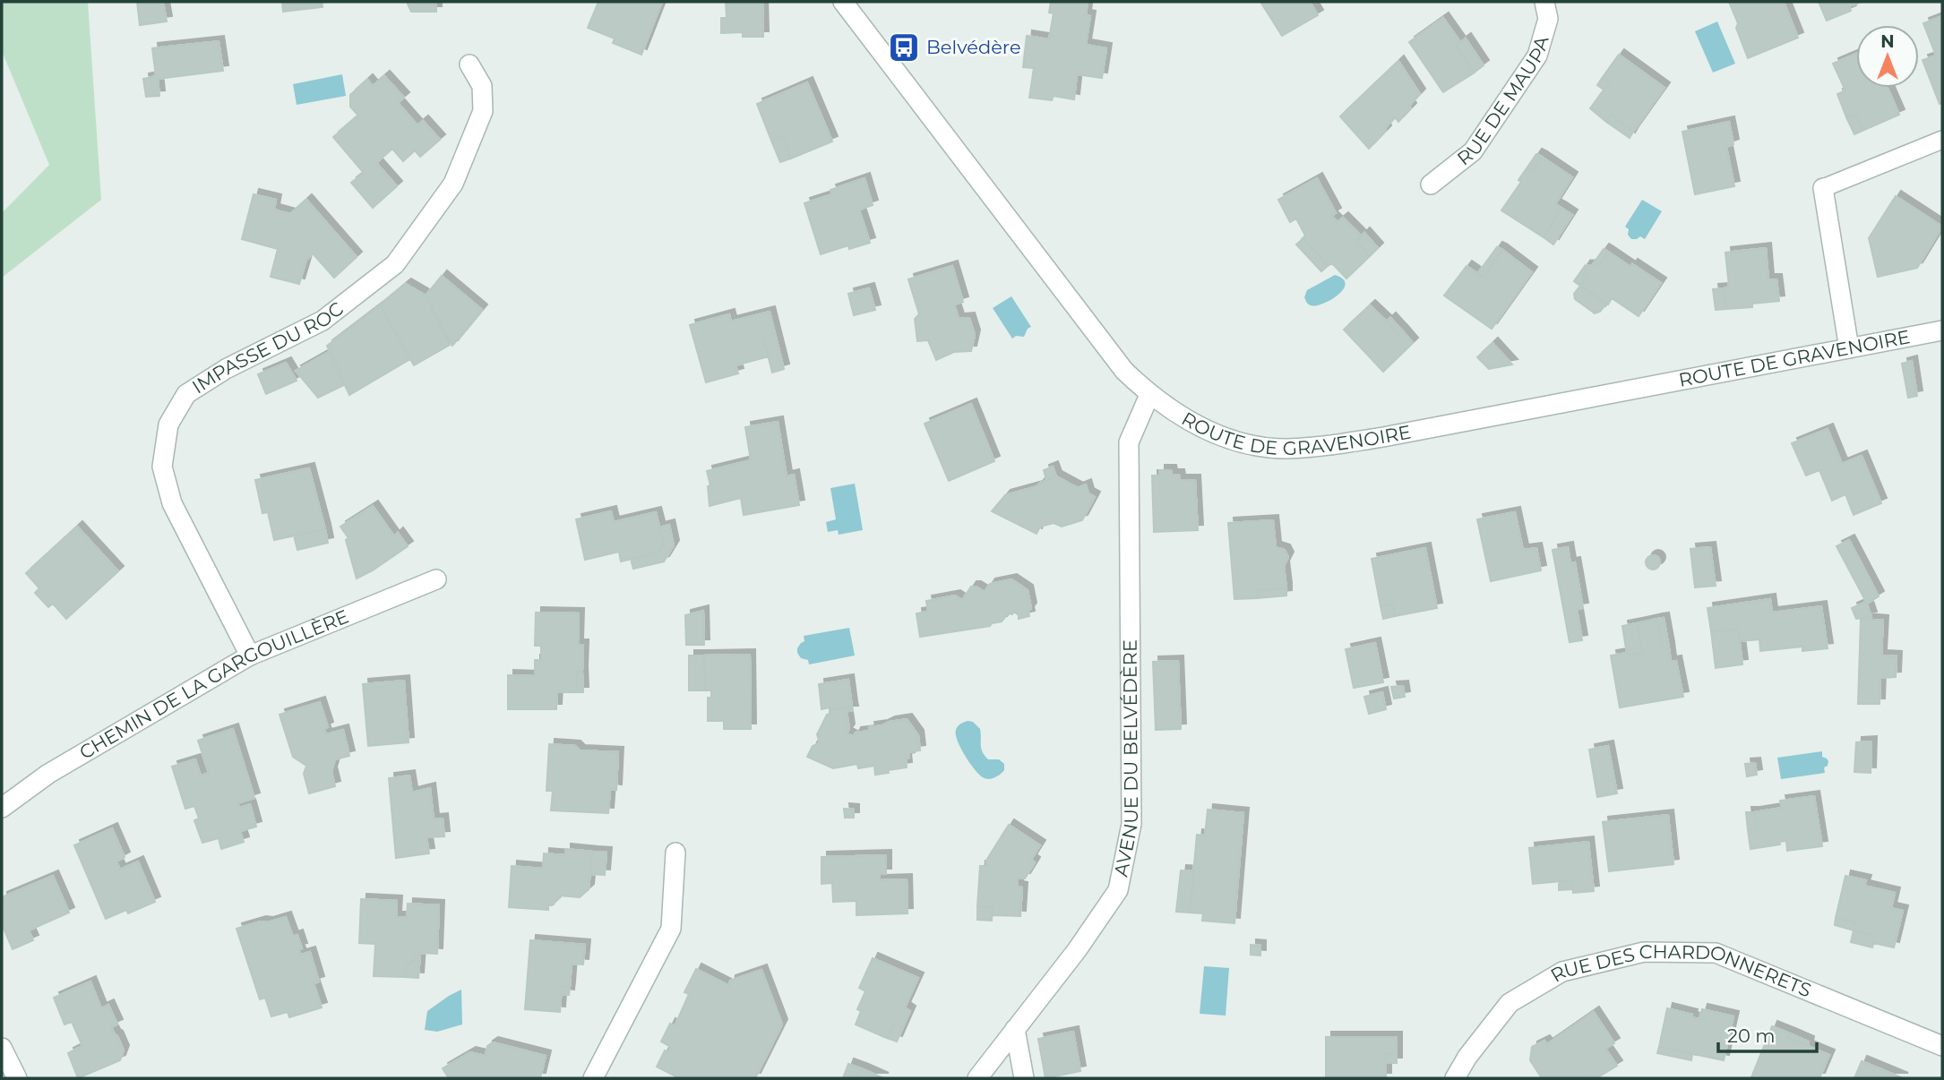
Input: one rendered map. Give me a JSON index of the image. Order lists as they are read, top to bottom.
{
  "streets": {
    "street": [
      "RUE DE MAUPA",
      "IMPASSE DU ROC",
      "ROUTE DE GRAVENOIRE",
      "CHEMIN DE LA GARGOUILLÈRE",
      "AVENUE DU BELVÉDÈRE",
      "RUE DES CHARDONNERETS"
    ]
  },
  "crossings": [
    ["IMPASSE DU ROC", "CHEMIN DE LA GARGOUILLÈRE"],
    ["ROUTE DE GRAVENOIRE", "AVENUE DU BELVÉDÈRE"]
  ],
  "places": {
    "bus stop": ["Belvédère"]
  },
  "scale_bar": "20 m",
  "north": "top"
}
